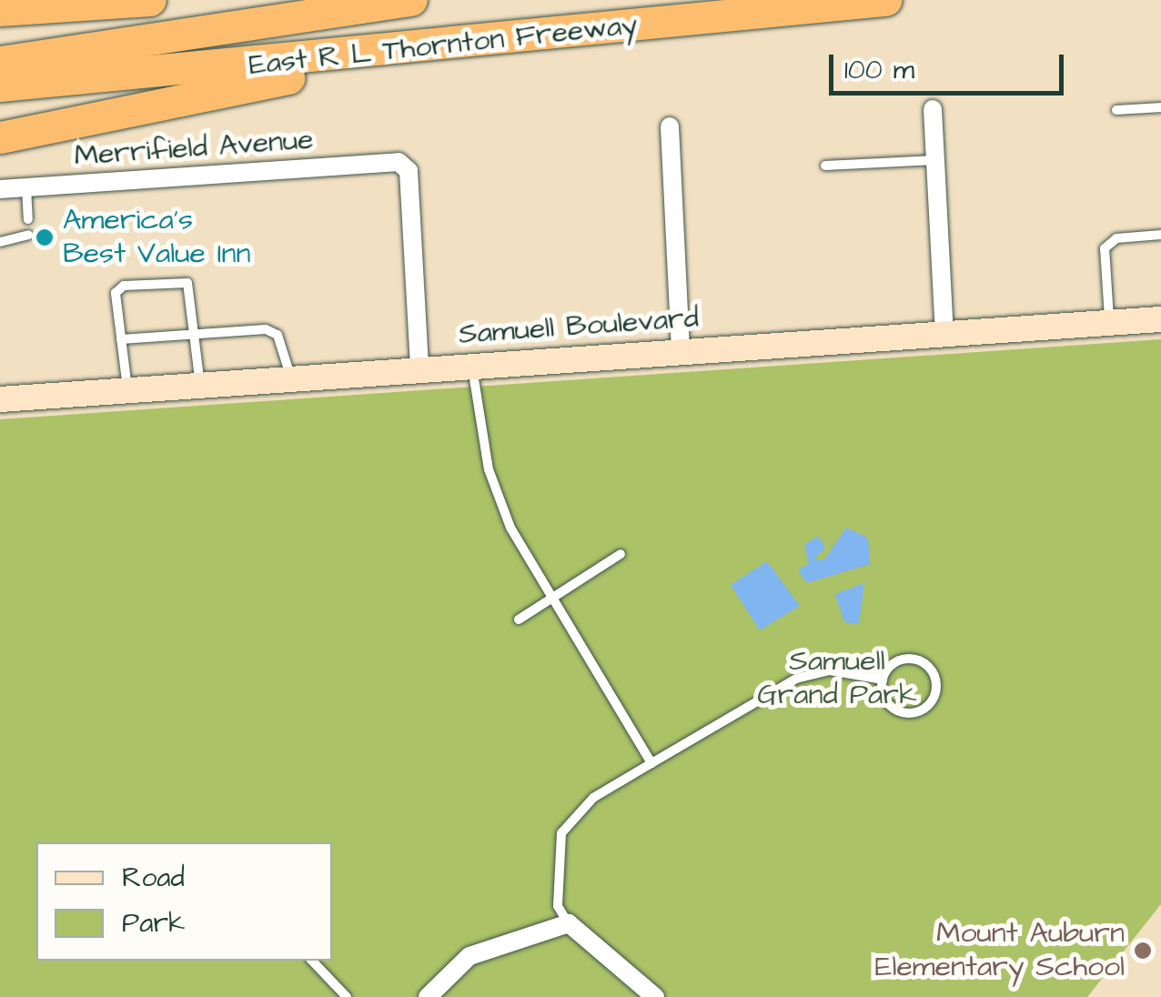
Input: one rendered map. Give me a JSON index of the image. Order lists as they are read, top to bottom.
{
  "streets": {
    "highway": ["East R L Thornton Freeway"],
    "main road": ["Samuell Boulevard"],
    "street": ["Merrifield Avenue"]
  },
  "crossings": [
    ["Merrifield Avenue", "Samuell Boulevard"]
  ],
  "parks": ["Samuell Grand Park"],
  "places": ["America's Best Value Inn", "Mount Auburn Elementary School"],
  "legend": ["Road", "Park"],
  "scale_bar": "100 m"
}
